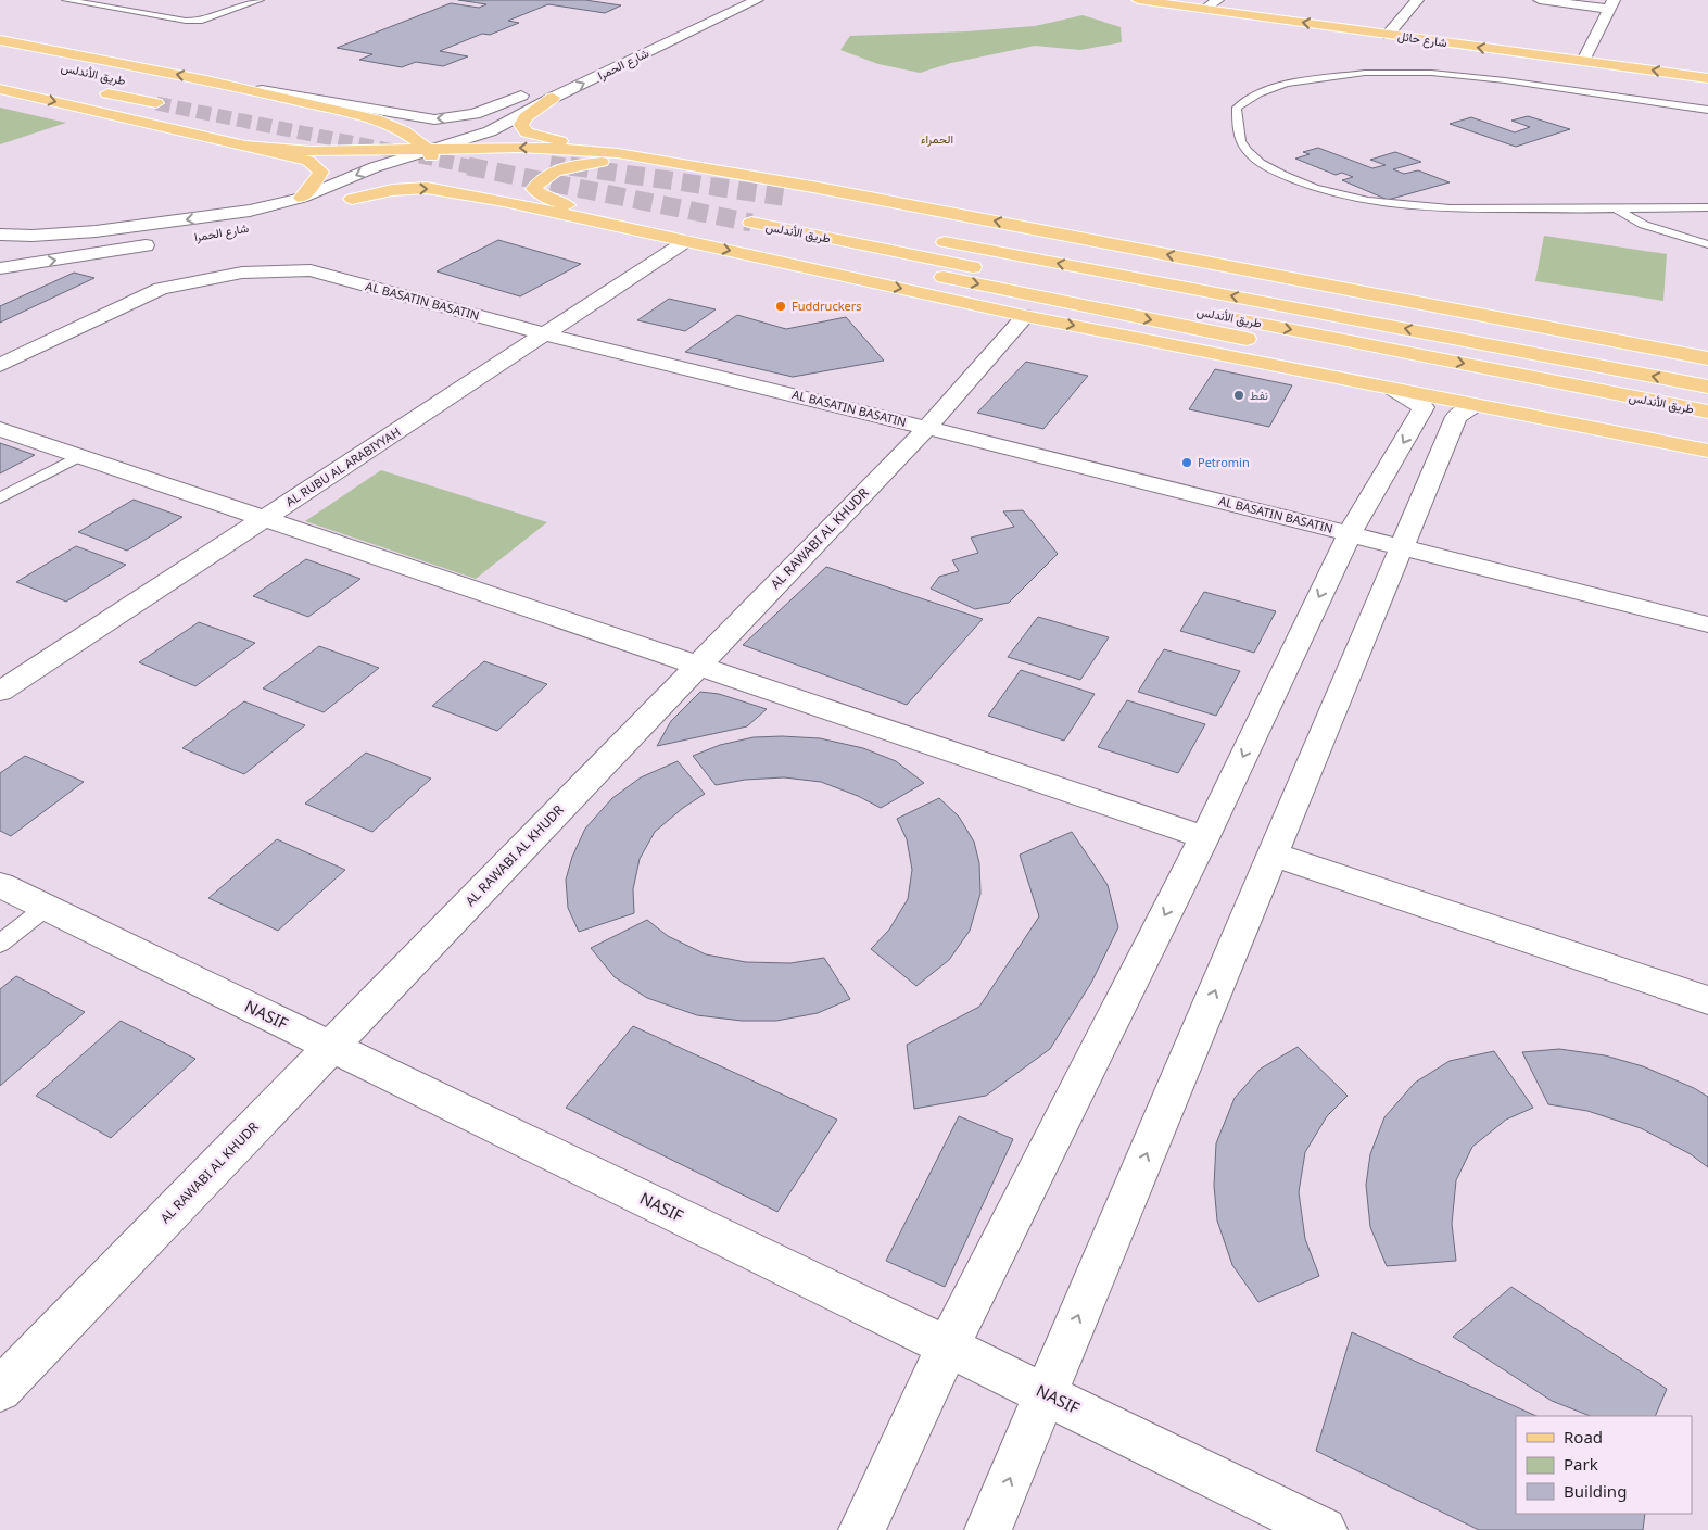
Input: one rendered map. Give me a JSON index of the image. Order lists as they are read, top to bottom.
{
  "streets": {
    "main road": ["شارع حائل", "طريق الأندلس"],
    "street": [
      "شارع الحمرا",
      "AL BASATIN BASATIN",
      "AL RUBU AL ARABIYYAH",
      "AL RAWABI AL KHUDR",
      "NASIF"
    ]
  },
  "crossings": [
    ["AL BASATIN BASATIN", "AL RUBU AL ARABIYYAH"],
    ["AL BASATIN BASATIN", "AL RAWABI AL KHUDR"],
    ["AL RAWABI AL KHUDR", "NASIF"]
  ],
  "districts": ["الحمراء"],
  "places": ["Fuddruckers", "نفط", "Petromin"],
  "legend": ["Road", "Park", "Building"]
}
